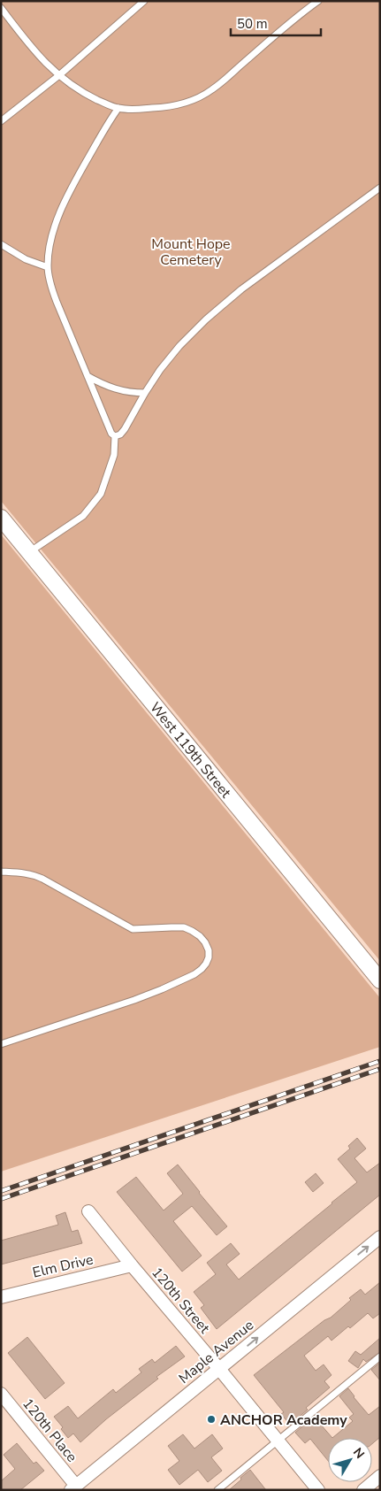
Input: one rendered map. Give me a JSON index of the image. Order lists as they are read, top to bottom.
{
  "streets": {
    "street": [
      "West 119th Street",
      "Elm Drive",
      "120th Street",
      "Maple Avenue",
      "120th Place"
    ]
  },
  "crossings": [
    ["Elm Drive", "120th Street"],
    ["120th Street", "Maple Avenue"],
    ["Maple Avenue", "120th Place"]
  ],
  "one_way": ["Maple Avenue"],
  "parks": ["Mount Hope Cemetery"],
  "places": ["ANCHOR Academy"],
  "scale_bar": "50 m",
  "north": "top right"
}
